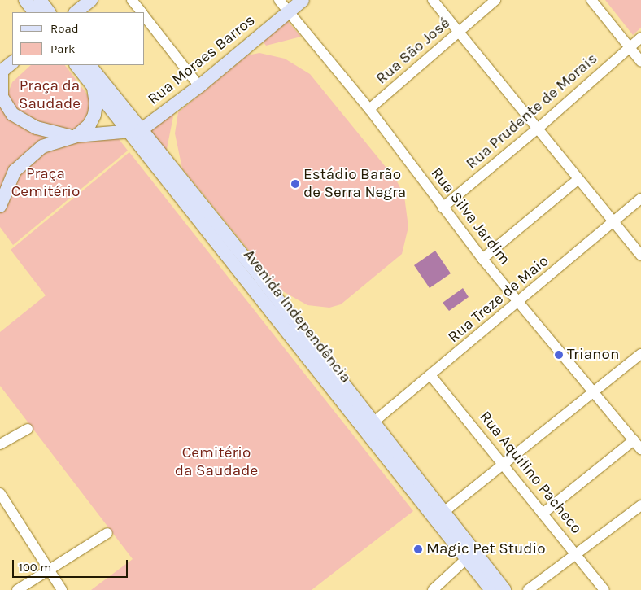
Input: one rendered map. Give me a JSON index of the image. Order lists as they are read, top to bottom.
{
  "streets": {
    "main road": ["Rua Moraes Barros", "Avenida Independência"],
    "street": [
      "Rua São José",
      "Rua Prudente de Morais",
      "Rua Silva Jardim",
      "Rua Treze de Maio",
      "Rua Aquilino Pacheco"
    ]
  },
  "crossings": [
    ["Rua São José", "Rua Silva Jardim"],
    ["Rua Moraes Barros", "Rua Silva Jardim"],
    ["Rua Moraes Barros", "Avenida Independência"],
    ["Rua Prudente de Morais", "Rua Silva Jardim"],
    ["Rua Silva Jardim", "Rua Treze de Maio"],
    ["Rua Treze de Maio", "Avenida Independência"],
    ["Rua Treze de Maio", "Rua Aquilino Pacheco"]
  ],
  "parks": ["Praça da Saudade", "Praça Cemitério", "Cemitério da Saudade"],
  "places": ["Estádio Barão de Serra Negra", "Trianon", "Magic Pet Studio"],
  "legend": ["Road", "Park"],
  "scale_bar": "100 m"
}
